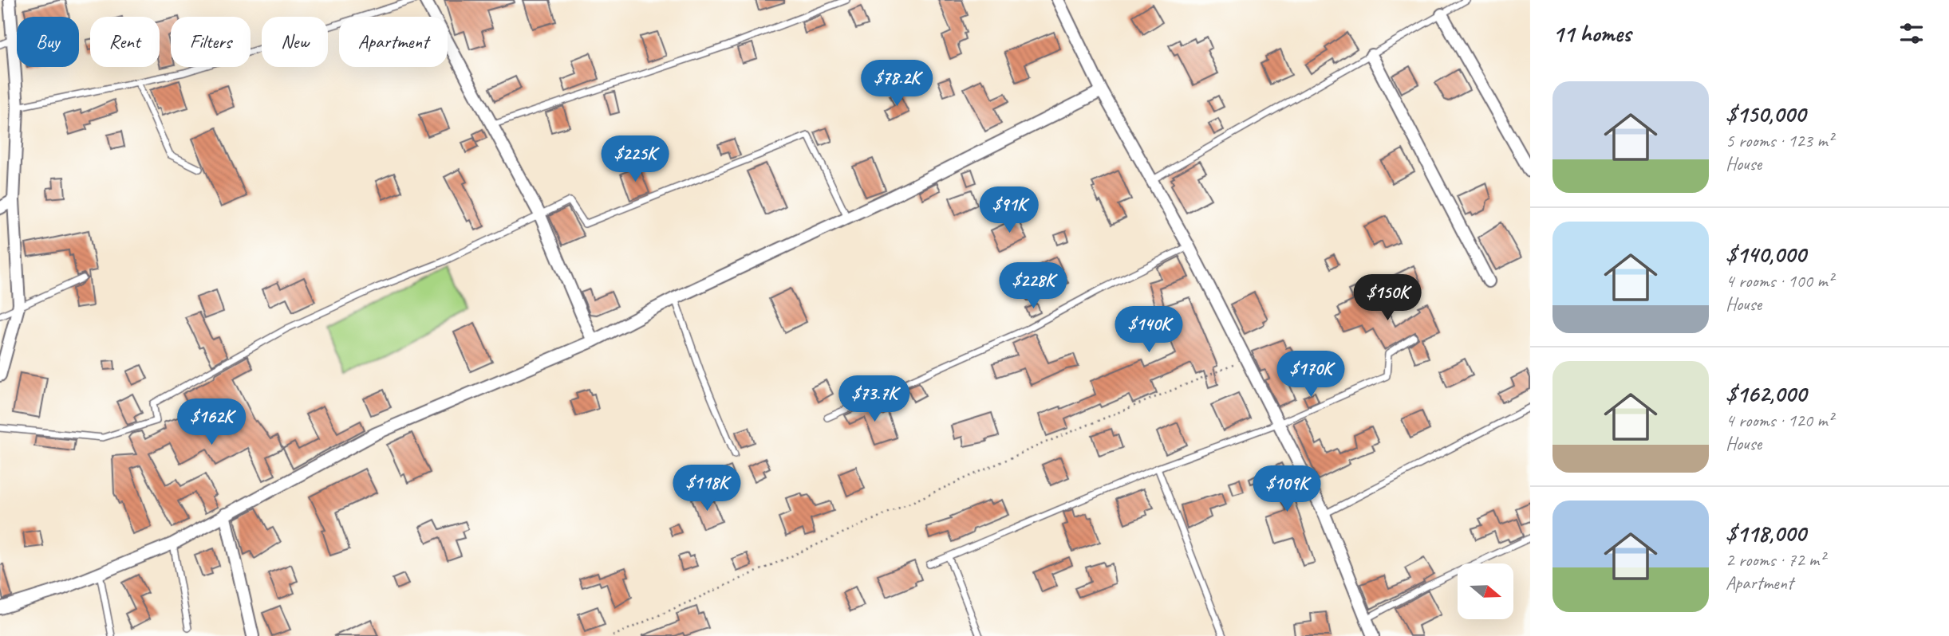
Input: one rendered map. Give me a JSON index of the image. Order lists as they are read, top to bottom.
{
  "north": "right",
  "page": {
    "heading": "11 homes",
    "chip": [
      "Buy",
      "Rent",
      "Filters",
      "New",
      "Apartment"
    ],
    "price": [
      "$78.2K",
      "$225K",
      "$91K",
      "$228K",
      "$150K",
      "$140K",
      "$170K",
      "$73.7K",
      "$162K",
      "$118K",
      "$109K"
    ],
    "list": [
      {
        "name": "$150,000",
        "note": "5 rooms · 123 m² · House"
      },
      {
        "name": "$140,000",
        "note": "4 rooms · 100 m² · House"
      },
      {
        "name": "$162,000",
        "note": "4 rooms · 120 m² · House"
      },
      {
        "name": "$118,000",
        "note": "2 rooms · 72 m² · Apartment"
      }
    ]
  }
}
